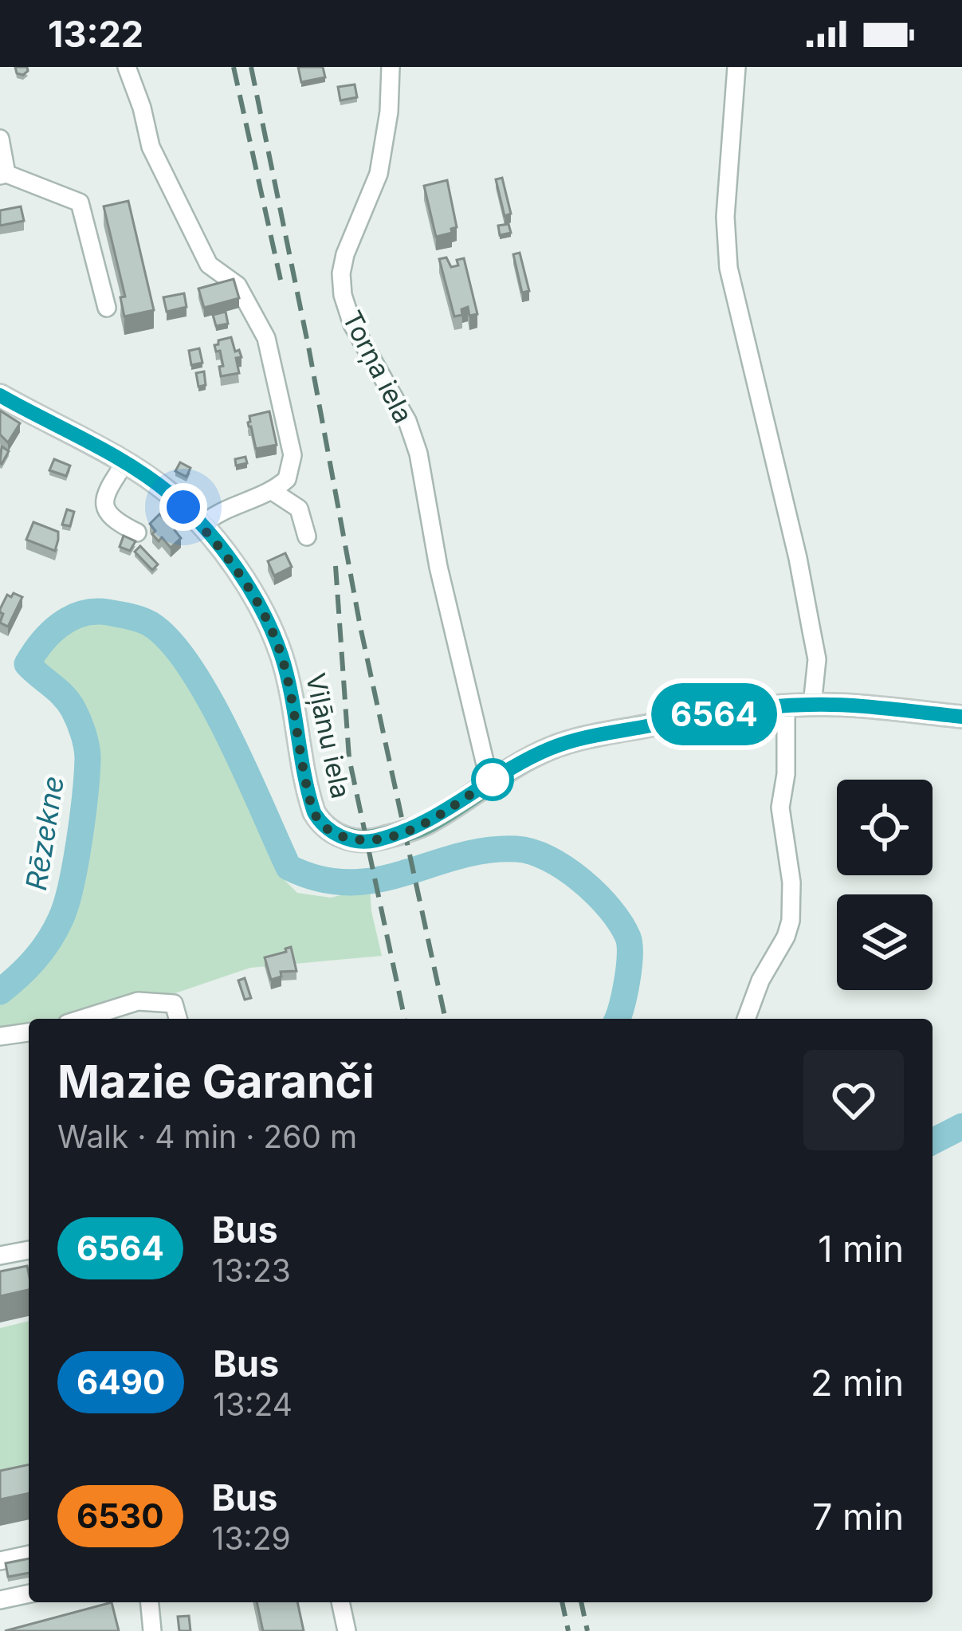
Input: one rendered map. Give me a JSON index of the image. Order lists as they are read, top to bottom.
{
  "streets": {
    "main road": ["Viļānu iela"],
    "street": ["Torņa iela"]
  },
  "crossings": [
    ["Torņa iela", "Viļānu iela"]
  ],
  "water": ["Rēzekne"],
  "lines": ["bus line 6564"],
  "page": {
    "status": "13:22",
    "on_map": "6564",
    "heading": ["Mazie Garanči", "Walk · 4 min · 260 m"],
    "list": [
      {
        "mark": "6564",
        "name": "Bus",
        "note": "13:23",
        "value": "1 min"
      },
      {
        "mark": "6490",
        "name": "Bus",
        "note": "13:24",
        "value": "2 min"
      },
      {
        "mark": "6530",
        "name": "Bus",
        "note": "13:29",
        "value": "7 min"
      }
    ]
  }
}
